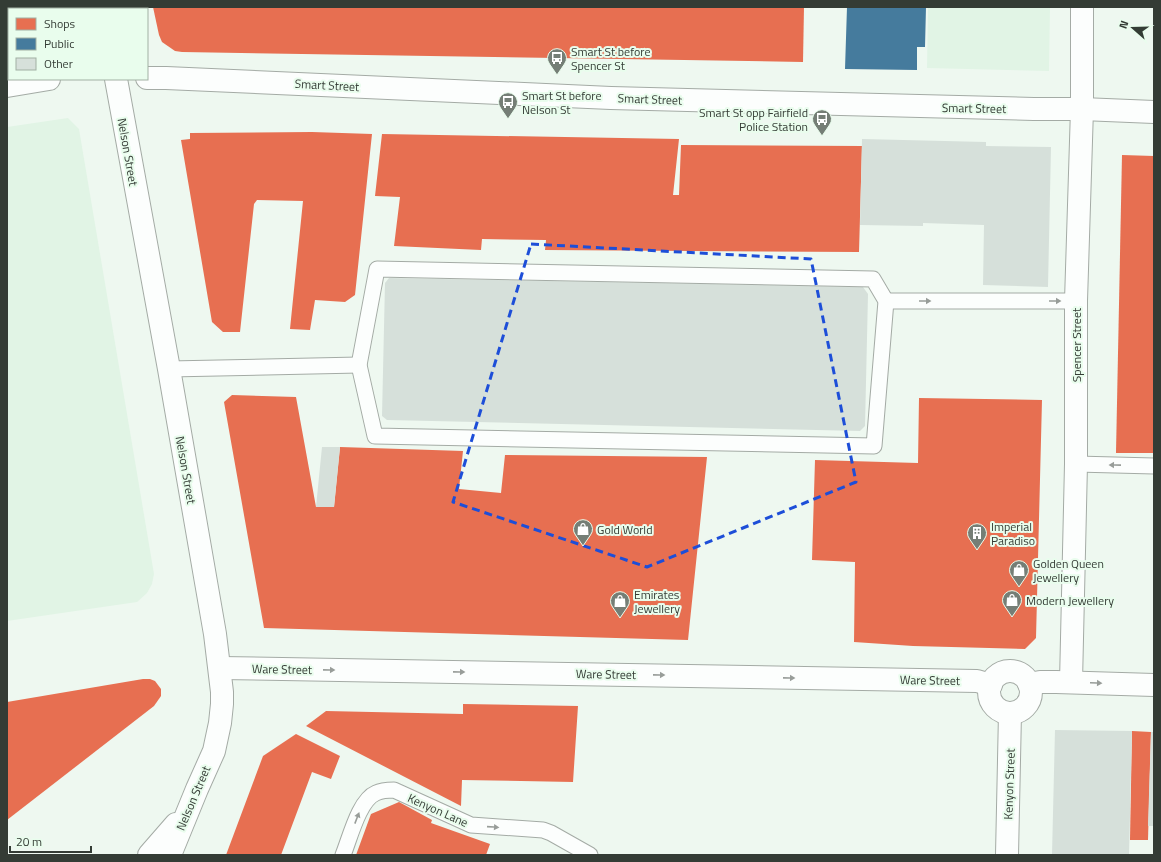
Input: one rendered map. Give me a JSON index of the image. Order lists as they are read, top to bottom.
{
  "streets": {
    "street": [
      "Smart Street",
      "Nelson Street",
      "Spencer Street",
      "Ware Street",
      "Kenyon Street"
    ],
    "lane": ["Kenyon Lane"]
  },
  "crossings": [
    ["Smart Street", "Spencer Street"],
    ["Nelson Street", "Ware Street"],
    ["Ware Street", "Kenyon Street"]
  ],
  "one_way": ["Ware Street", "Kenyon Lane"],
  "places": {
    "bus stop": ["Smart St before Spencer St", "Smart St before Nelson St", "Smart St opp Fairfield Police Station"],
    "shop": [
      "Gold World",
      "Golden Queen Jewellery",
      "Modern Jewellery",
      "Emirates Jewellery"
    ],
    "building": ["Imperial Paradiso"]
  },
  "legend": ["Shops", "Public", "Other"],
  "scale_bar": "20 m",
  "north": "left"
}
